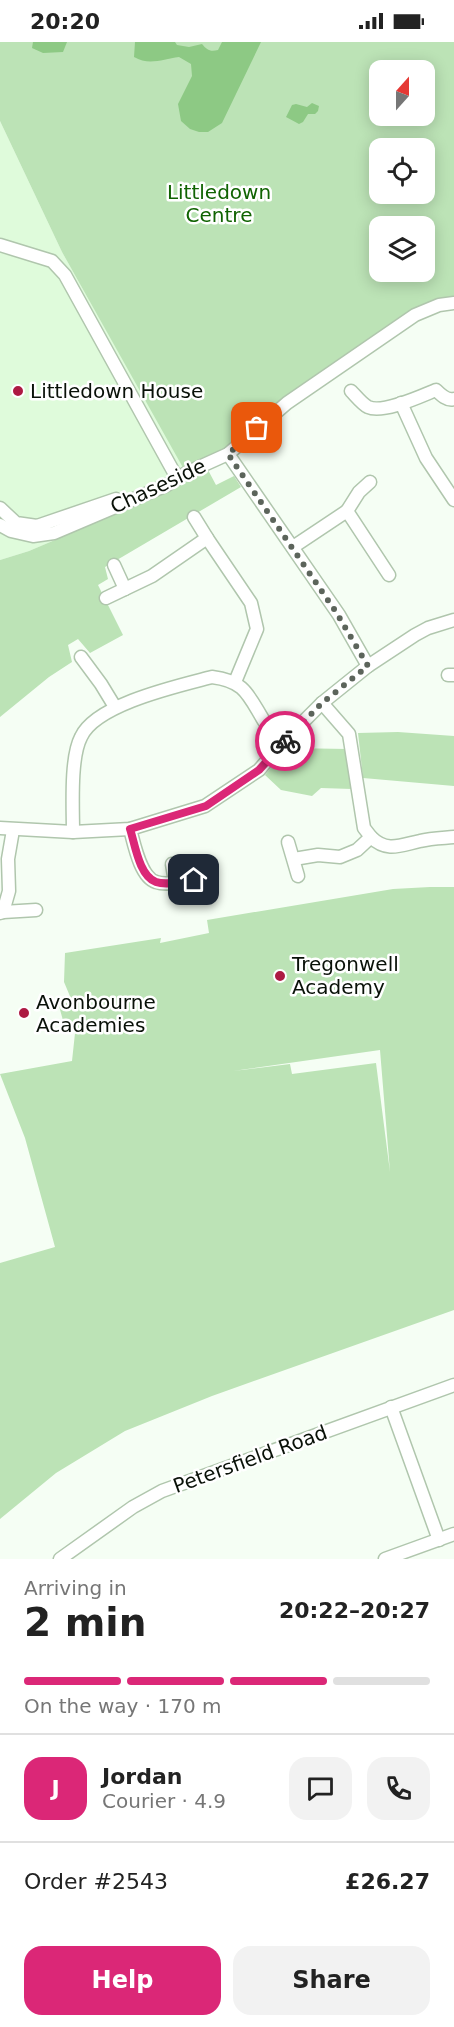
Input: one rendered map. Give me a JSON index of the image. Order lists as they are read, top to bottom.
{
  "streets": {
    "street": ["Chaseside", "Petersfield Road"]
  },
  "parks": ["Littledown Centre"],
  "places": ["Littledown House", "Tregonwell Academy", "Avonbourne Academies"],
  "north": "top",
  "page": {
    "status": "20:20",
    "heading": ["2 min", "Arriving in", "20:22–20:27"],
    "panel": [
      "Jordan",
      "Courier · 4.9",
      "Order #2543",
      "£26.27"
    ],
    "bar": "On the way · 170 m",
    "round": "J",
    "buttons": ["Help", "Share"]
  }
}
